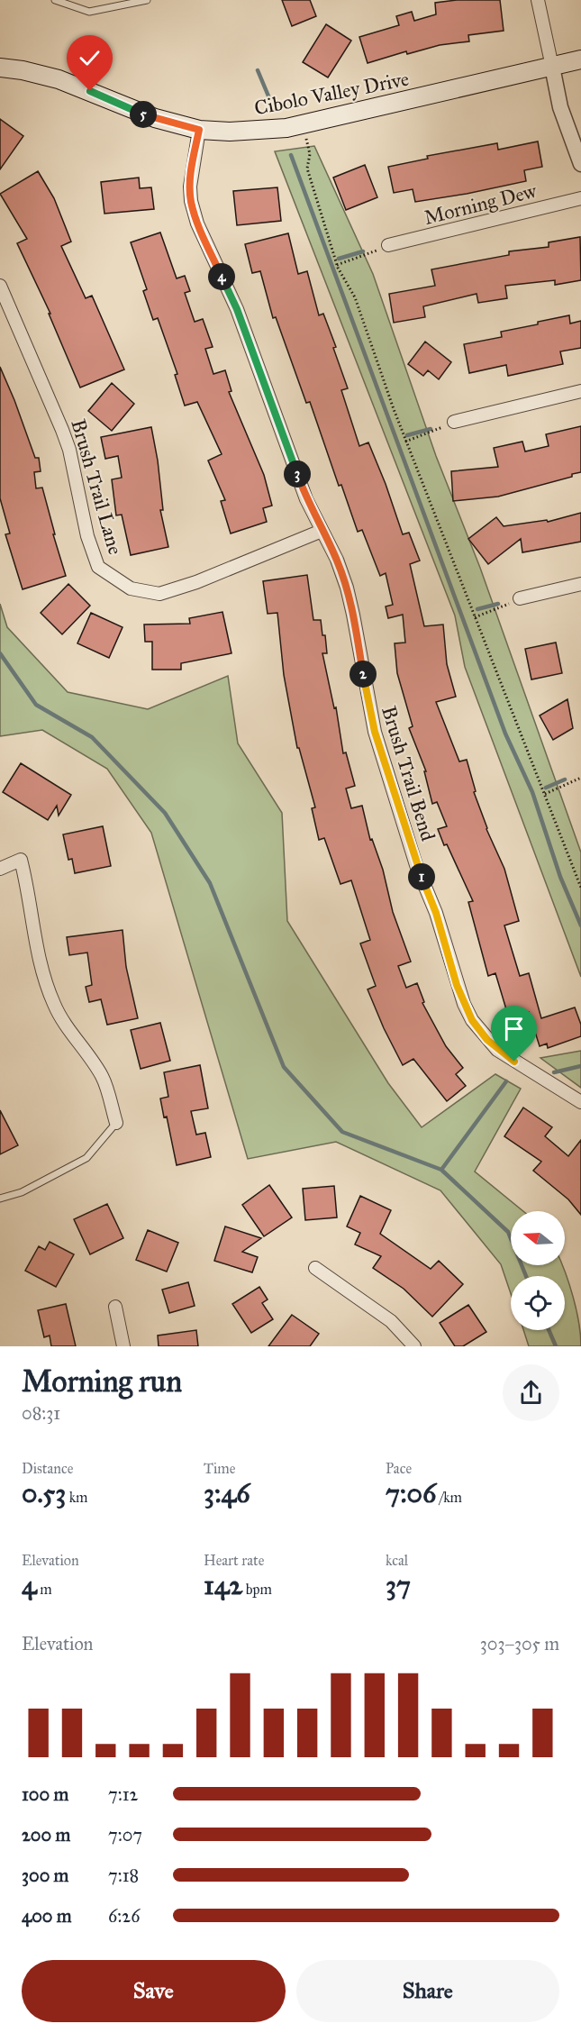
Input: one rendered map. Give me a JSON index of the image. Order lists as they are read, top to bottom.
{
  "streets": {
    "main road": ["Cibolo Valley Drive"],
    "street": ["Morning Dew", "Brush Trail Lane", "Brush Trail Bend"]
  },
  "crossings": [
    ["Cibolo Valley Drive", "Brush Trail Bend"],
    ["Brush Trail Lane", "Brush Trail Bend"]
  ],
  "north": "left",
  "page": {
    "pins": [
      "5",
      "4",
      "3",
      "2",
      "1"
    ],
    "heading": ["Morning run", "08:31"],
    "stats": [
      ["Distance", "0.53 km"],
      ["Time", "3:46"],
      ["Pace", "7:06 /km"],
      ["Elevation", "4 m"],
      ["Heart rate", "142 bpm"],
      ["kcal", "37"]
    ],
    "chart": ["Elevation", "303–305 m"],
    "list": [
      {
        "name": "100 m",
        "note": "7:12"
      },
      {
        "name": "200 m",
        "note": "7:07"
      },
      {
        "name": "300 m",
        "note": "7:18"
      },
      {
        "name": "400 m",
        "note": "6:26"
      }
    ],
    "buttons": ["Save", "Share"]
  }
}
